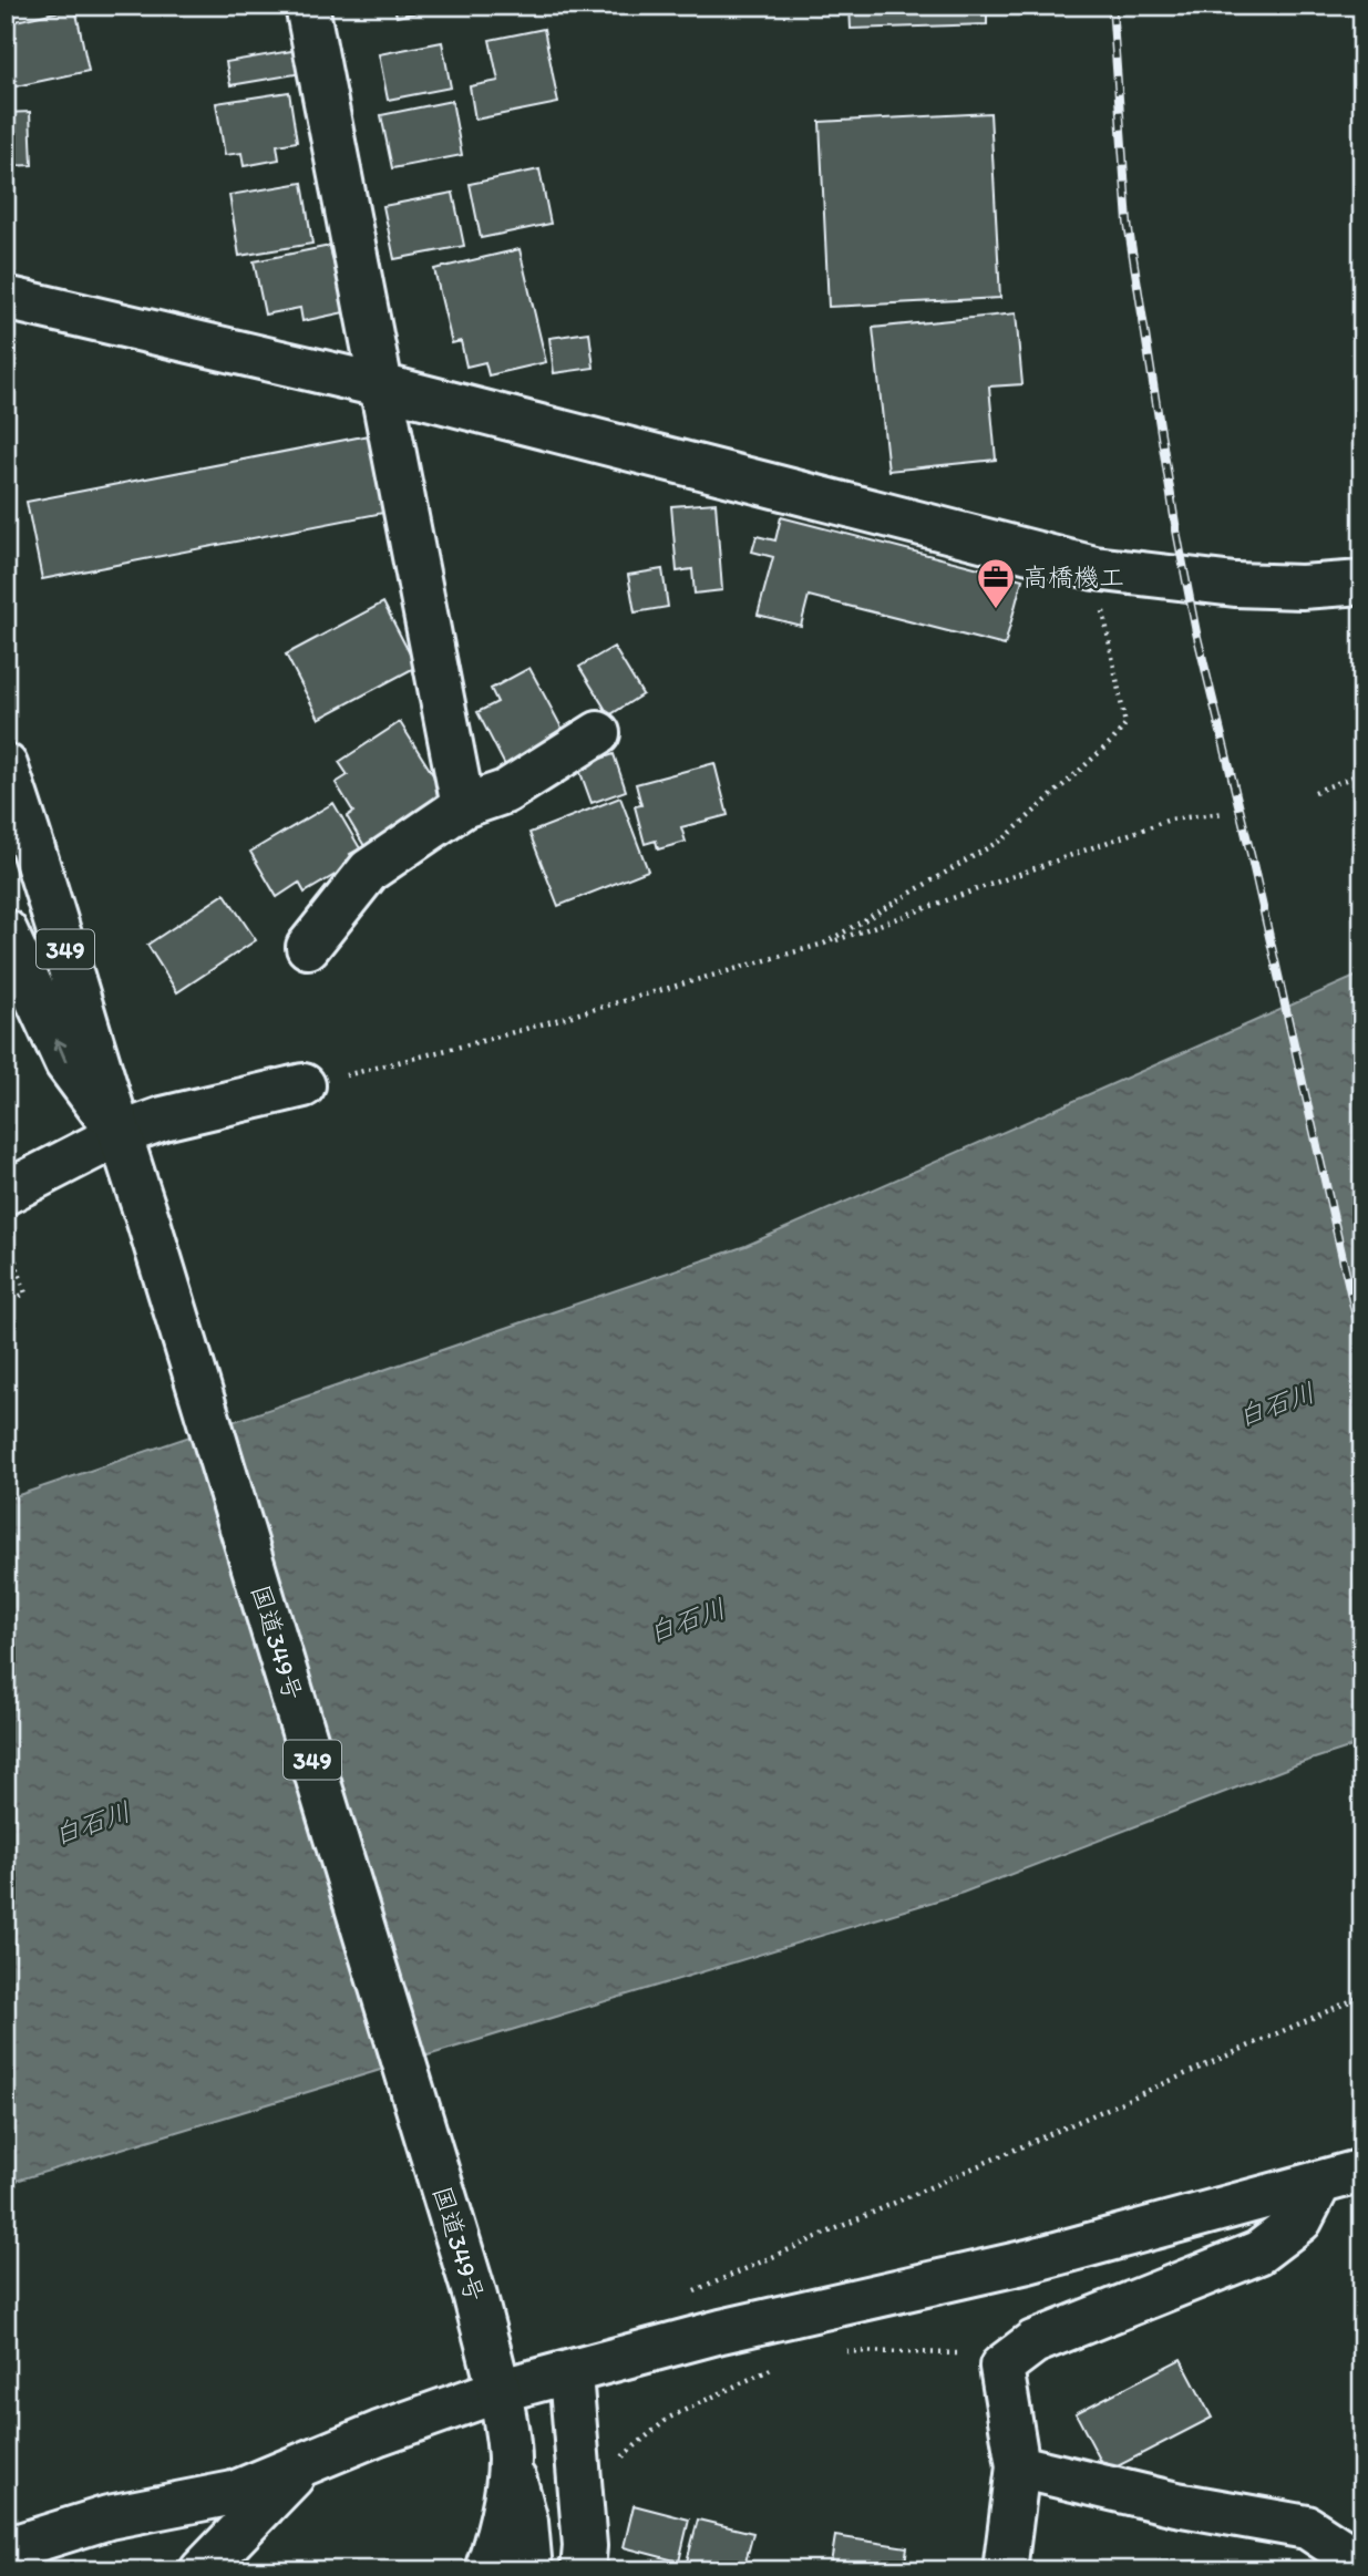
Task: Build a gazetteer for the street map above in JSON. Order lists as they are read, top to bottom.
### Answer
{
  "streets": {
    "main road": ["349", "国道349号"]
  },
  "crossings": [
    ["349", "国道349号"]
  ],
  "water": ["白石川"],
  "places": {
    "office": ["高橋機工"]
  }
}
